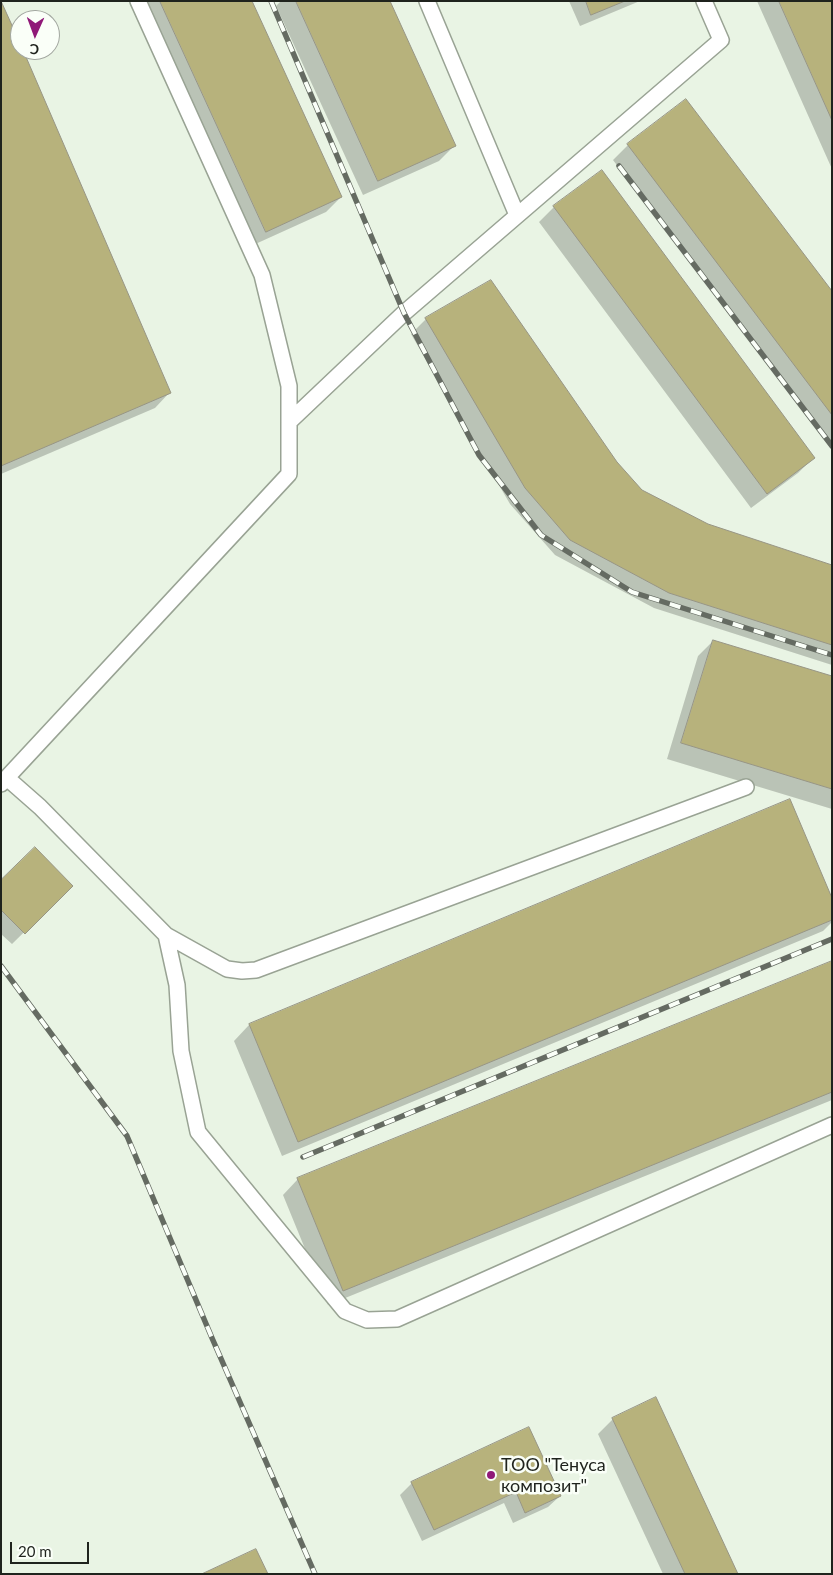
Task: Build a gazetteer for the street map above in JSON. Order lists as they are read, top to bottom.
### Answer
{
  "places": ["ТОО \"Тенуса композит\""],
  "scale_bar": "20 m",
  "north": "bottom"
}
